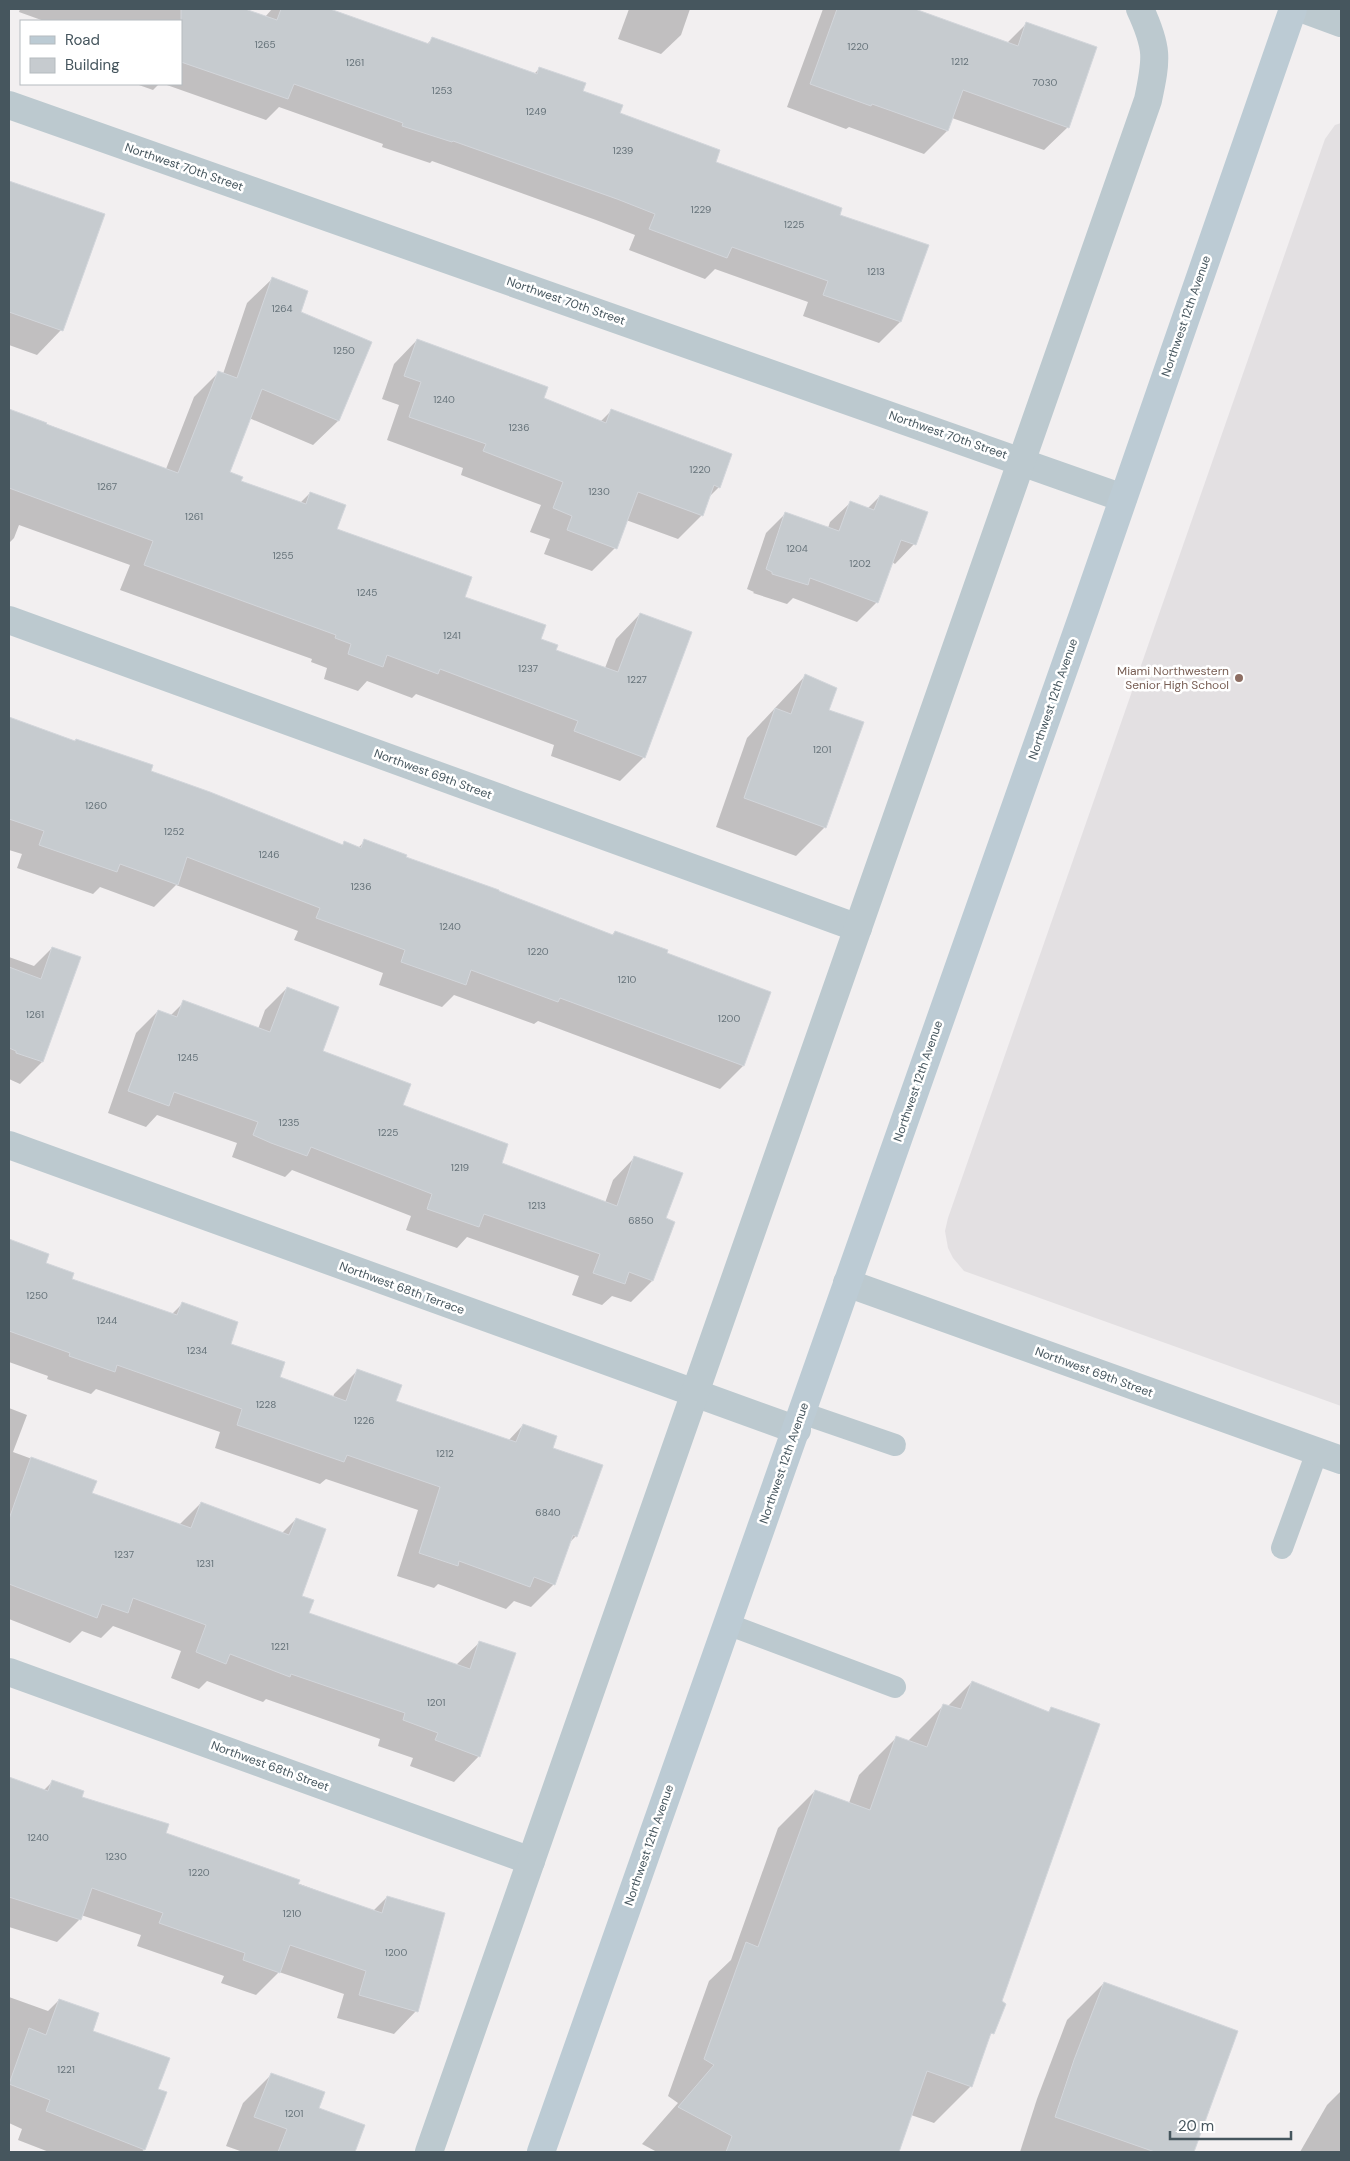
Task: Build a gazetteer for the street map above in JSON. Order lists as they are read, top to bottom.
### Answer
{
  "streets": {
    "main road": ["Northwest 12th Avenue"],
    "street": [
      "Northwest 70th Street",
      "Northwest 69th Street",
      "Northwest 68th Terrace",
      "Northwest 68th Street"
    ]
  },
  "crossings": [
    ["Northwest 70th Street", "Northwest 12th Avenue"],
    ["Northwest 12th Avenue", "Northwest 69th Street"],
    ["Northwest 12th Avenue", "Northwest 68th Terrace"]
  ],
  "places": ["Miami Northwestern Senior High School"],
  "house_numbers": [
    "1265",
    "1220",
    "1212",
    "1261",
    "7030",
    "1253",
    "1249",
    "1239",
    "1229",
    "1225",
    "1213",
    "1264",
    "1250",
    "1240",
    "1236",
    "1220",
    "1267",
    "1230",
    "1261",
    "1204",
    "1255",
    "1202",
    "1245",
    "1241",
    "1237",
    "1227",
    "1201",
    "1260",
    "1252",
    "1246",
    "1236",
    "1240",
    "1220",
    "1210",
    "1261",
    "1200",
    "1245",
    "1235",
    "1225",
    "1219",
    "1213",
    "6850",
    "1250",
    "1244",
    "1234",
    "1228",
    "1226",
    "1212",
    "6840",
    "1237",
    "1231",
    "1221",
    "1201",
    "1240",
    "1230",
    "1220",
    "1210",
    "1200",
    "1221",
    "1201"
  ],
  "legend": ["Road", "Building"],
  "scale_bar": "20 m"
}
